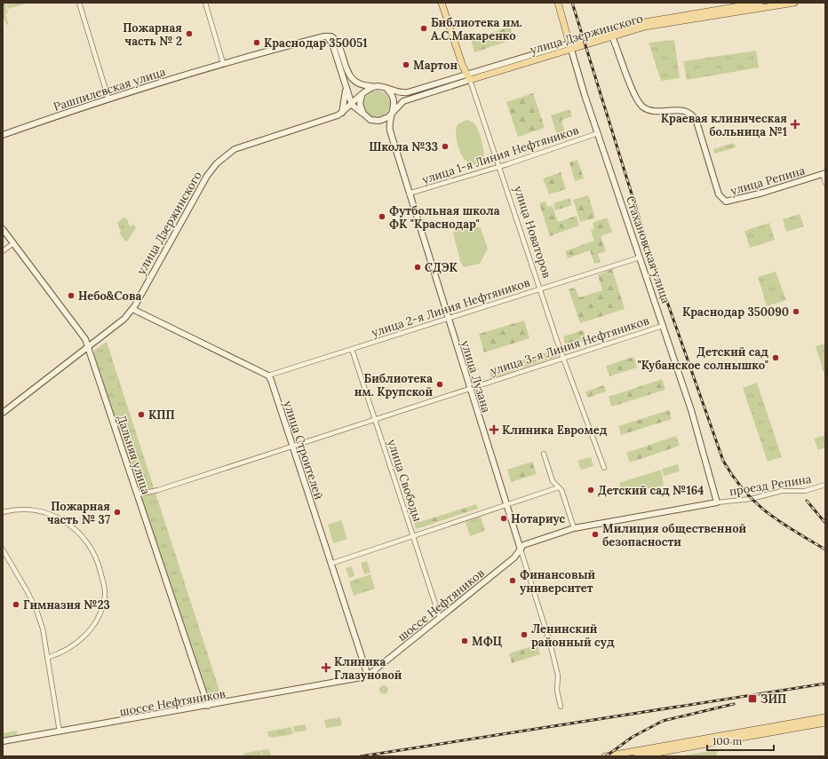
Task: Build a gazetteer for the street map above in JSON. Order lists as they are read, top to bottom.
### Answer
{
  "streets": {
    "main road": ["улица Дзержинского", "улица Новаторов", "Стахановская улица"],
    "street": [
      "Рашпилевская улица",
      "улица 1-я Линия Нефтяников",
      "улица Репина",
      "улица 2-я Линия Нефтяников",
      "улица 3-я Линия Нефтяников",
      "улица Лузана",
      "улица Строителей",
      "Дальняя улица",
      "улица Свободы",
      "проезд Репина",
      "шоссе Нефтяников"
    ]
  },
  "crossings": [
    ["улица Дзержинского", "улица Репина"],
    ["улица Дзержинского", "улица Новаторов"],
    ["улица Дзержинского", "Стахановская улица"],
    ["улица Дзержинского", "улица Лузана"],
    ["улица Дзержинского", "Дальняя улица"],
    ["улица 1-я Линия Нефтяников", "улица Новаторов"],
    ["улица 1-я Линия Нефтяников", "Стахановская улица"],
    ["улица 1-я Линия Нефтяников", "улица Лузана"],
    ["улица Новаторов", "улица 2-я Линия Нефтяников"],
    ["улица Новаторов", "улица 3-я Линия Нефтяников"],
    ["Стахановская улица", "улица 2-я Линия Нефтяников"],
    ["Стахановская улица", "улица 3-я Линия Нефтяников"],
    ["Стахановская улица", "проезд Репина"],
    ["Стахановская улица", "шоссе Нефтяников"],
    ["улица 2-я Линия Нефтяников", "улица Лузана"],
    ["улица 2-я Линия Нефтяников", "улица Строителей"],
    ["улица 2-я Линия Нефтяников", "улица Свободы"],
    ["улица 3-я Линия Нефтяников", "улица Лузана"],
    ["улица 3-я Линия Нефтяников", "улица Строителей"],
    ["улица 3-я Линия Нефтяников", "Дальняя улица"],
    ["улица 3-я Линия Нефтяников", "улица Свободы"],
    ["улица Лузана", "шоссе Нефтяников"],
    ["улица Строителей", "шоссе Нефтяников"],
    ["Дальняя улица", "шоссе Нефтяников"],
    ["улица Свободы", "шоссе Нефтяников"],
    ["проезд Репина", "шоссе Нефтяников"]
  ],
  "places": {
    "other": [
      "Библиотека им. А.С.Макаренко",
      "Пожарная часть № 2",
      "Краснодар 350051",
      "Мартон",
      "Школа №33",
      "Футбольная школа ФК \"Краснодар\"",
      "СДЭК",
      "Небо&Сова",
      "Краснодар 350090",
      "Детский сад \"Кубанское солнышко\"",
      "Библиотека им. Крупской",
      "КПП",
      "Детский сад №164",
      "Пожарная часть № 37",
      "Нотариус",
      "Милиция общественной безопасности",
      "Финансовый университет",
      "Гимназия №23",
      "Ленинский районный суд",
      "МФЦ"
    ],
    "health": ["Краевая клиническая больница №1", "Клиника Евромед", "Клиника Глазуновой"],
    "transit": ["ЗИП"]
  },
  "scale_bar": "100 m"
}
